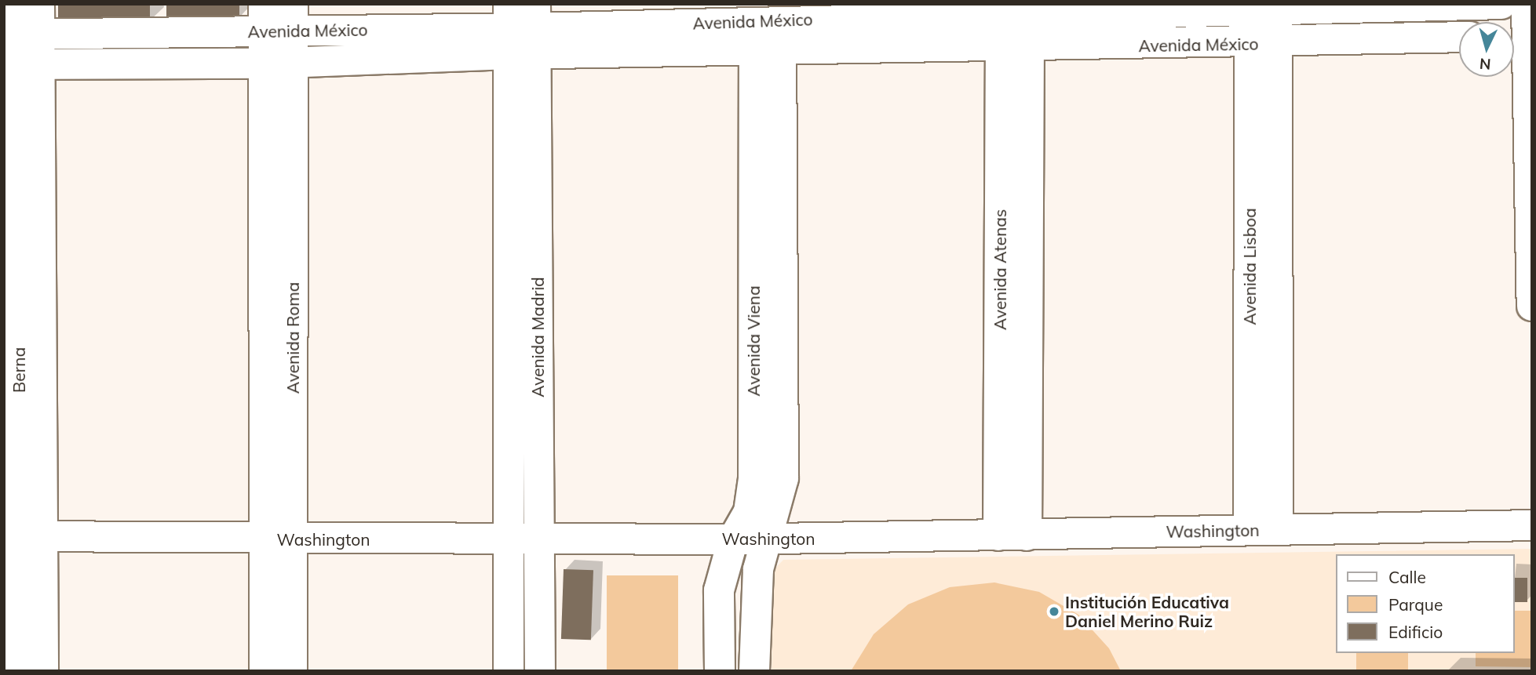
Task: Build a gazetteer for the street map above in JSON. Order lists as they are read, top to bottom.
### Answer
{
  "streets": {
    "street": [
      "Avenida México",
      "Avenida Lisboa",
      "Avenida Atenas",
      "Avenida Madrid",
      "Avenida Roma",
      "Avenida Viena",
      "Berna",
      "Washington"
    ]
  },
  "crossings": [
    ["Avenida México", "Avenida Lisboa"],
    ["Avenida México", "Avenida Atenas"],
    ["Avenida México", "Avenida Madrid"],
    ["Avenida México", "Avenida Roma"],
    ["Avenida México", "Avenida Viena"],
    ["Avenida México", "Berna"],
    ["Avenida Lisboa", "Washington"],
    ["Avenida Atenas", "Washington"],
    ["Avenida Madrid", "Washington"],
    ["Avenida Roma", "Washington"],
    ["Avenida Viena", "Washington"],
    ["Berna", "Washington"]
  ],
  "places": ["Institución Educativa Daniel Merino Ruiz"],
  "legend": ["Calle", "Parque", "Edificio"],
  "north": "bottom"
}
